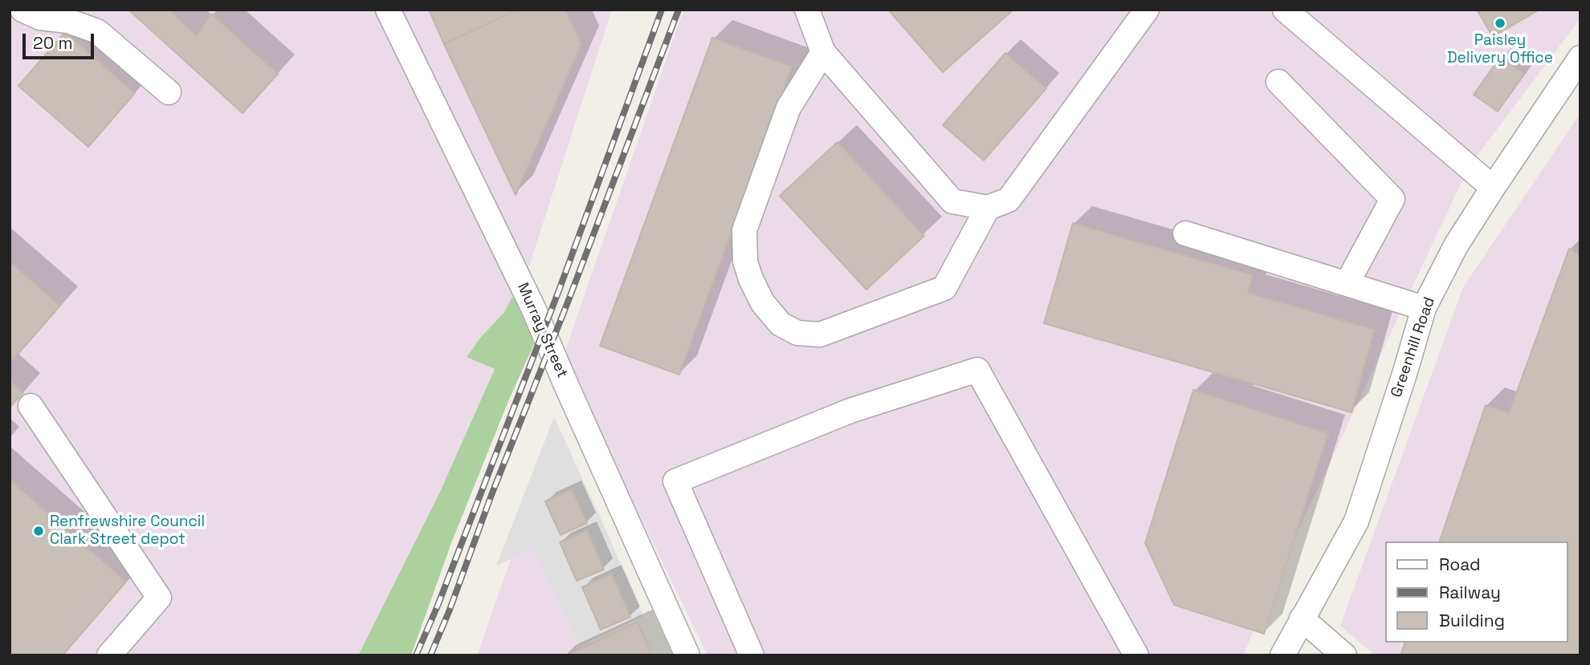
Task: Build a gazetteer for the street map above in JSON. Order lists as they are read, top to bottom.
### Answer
{
  "streets": {
    "street": ["Murray Street", "Greenhill Road"]
  },
  "places": ["Paisley Delivery Office", "Renfrewshire Council Clark Street depot"],
  "legend": ["Road", "Railway", "Building"],
  "scale_bar": "20 m"
}
